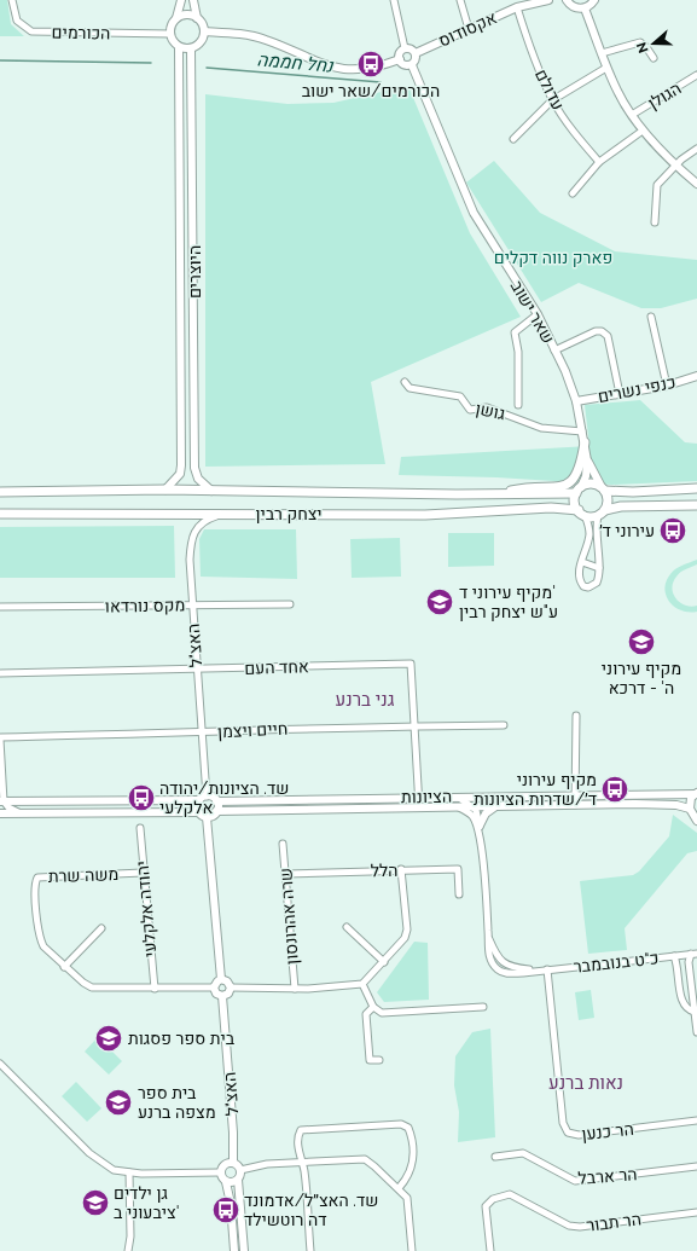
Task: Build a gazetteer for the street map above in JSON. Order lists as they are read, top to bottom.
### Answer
{
  "streets": {
    "main road": ["יצחק רבין"],
    "street": [
      "אקסודוס",
      "הכורמים",
      "עדולם",
      "הגולן",
      "היוצרים",
      "שאר ישוב",
      "כנפי נשרים",
      "גושן",
      "מקס נורדאו",
      "האצ\"ל",
      "אחד העם",
      "חיים ויצמן",
      "הציונות",
      "הלל",
      "משה שרת",
      "יהודה אלקלעי",
      "שרה אהרונסון",
      "כ\"ט בנובמבר",
      "הר כנען",
      "הר ארבל",
      "הר תבור"
    ]
  },
  "crossings": [
    ["אקסודוס", "עדולם"],
    ["אקסודוס", "שאר ישוב"],
    ["הכורמים", "היוצרים"],
    ["היוצרים", "יצחק רבין"],
    ["שאר ישוב", "כנפי נשרים"],
    ["שאר ישוב", "גושן"],
    ["שאר ישוב", "יצחק רבין"],
    ["יצחק רבין", "האצ\"ל"],
    ["מקס נורדאו", "האצ\"ל"],
    ["האצ\"ל", "אחד העם"],
    ["האצ\"ל", "חיים ויצמן"],
    ["האצ\"ל", "הציונות"],
    ["האצ\"ל", "משה שרת"],
    ["אחד העם", "חיים ויצמן"],
    ["אחד העם", "הציונות"],
    ["הציונות", "כ\"ט בנובמבר"],
    ["הלל", "שרה אהרונסון"],
    ["משה שרת", "יהודה אלקלעי"],
    ["כ\"ט בנובמבר", "הר כנען"]
  ],
  "districts": ["גני ברנע", "נאות ברנע"],
  "water": ["נחל חממה"],
  "parks": ["פארק נווה דקלים"],
  "places": {
    "bus stop": [
      "הכורמים/שאר ישוב",
      "עירוני ד׳",
      "מקיף עירוני ד׳/שדרות הציונות",
      "שד. הציונות/יהודה אלקלעי",
      "שד. האצ״ל/אדמונד דה רוטשילד"
    ],
    "school or university": [
      "מקיף עירוני ד' ע\"ש יצחק רבין",
      "מקיף עירוני ה' - דרכא",
      "בית ספר פסגות",
      "בית ספר מצפה ברנע",
      "גן ילדים ציבעוני ב'"
    ]
  },
  "north": "left"
}
